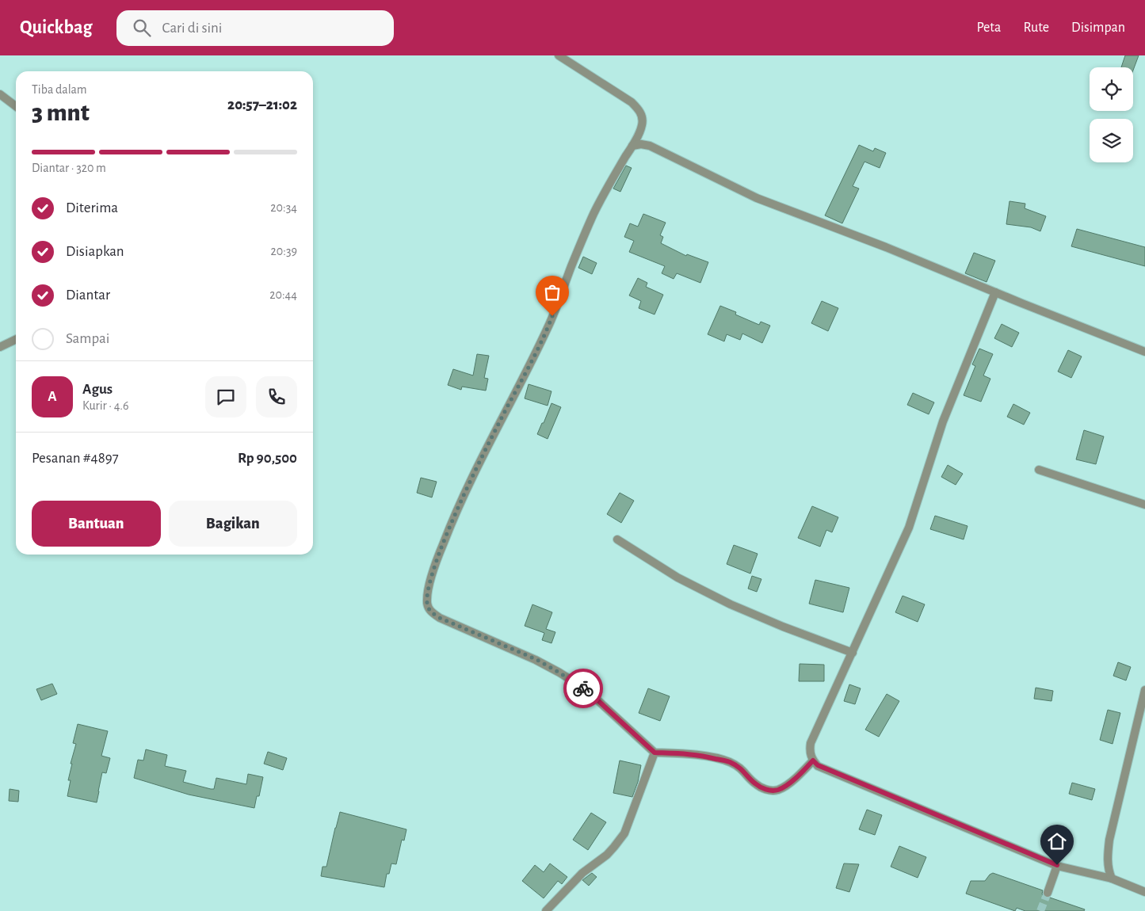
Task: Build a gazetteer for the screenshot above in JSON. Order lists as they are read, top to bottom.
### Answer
{
  "page": {
    "header": "Quickbag",
    "search": "Cari di sini",
    "nav": ["Peta", "Rute", "Disimpan"],
    "heading": ["3 mnt", "Tiba dalam", "20:57–21:02"],
    "panel": [
      "Agus",
      "Kurir · 4.6",
      "Pesanan #4897",
      "Rp 90,500"
    ],
    "bar": "Diantar · 320 m",
    "list": [
      ["Diterima", "20:34"],
      ["Disiapkan", "20:39"],
      ["Diantar", "20:44"],
      "Sampai"
    ],
    "round": "A",
    "buttons": ["Bantuan", "Bagikan"]
  }
}
